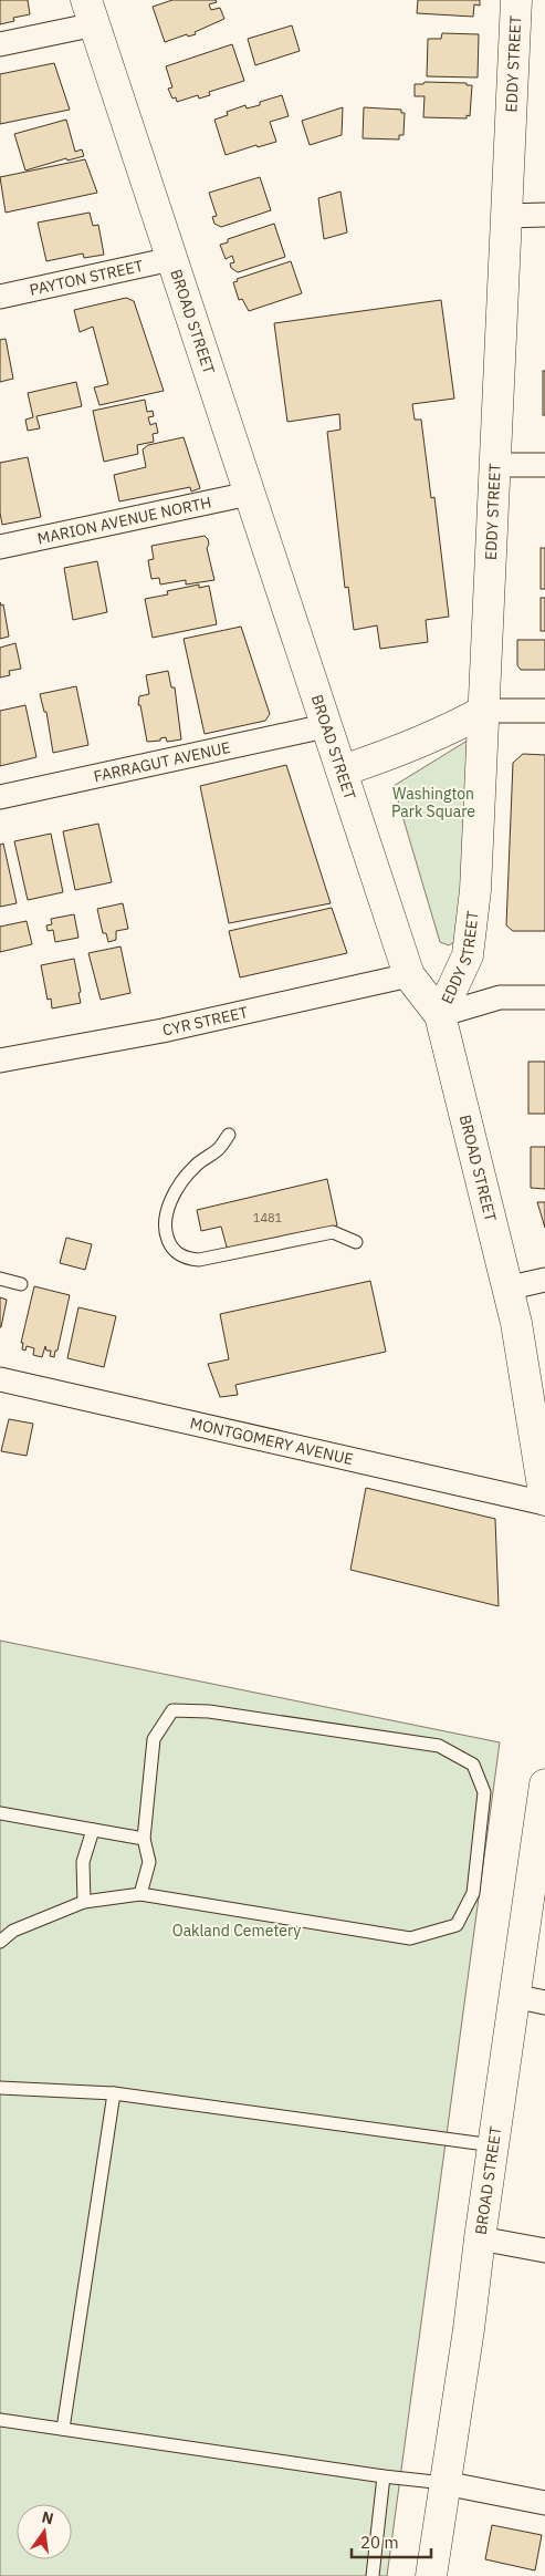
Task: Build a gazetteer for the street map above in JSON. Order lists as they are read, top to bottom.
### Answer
{
  "streets": {
    "main road": ["EDDY STREET", "BROAD STREET"],
    "street": [
      "PAYTON STREET",
      "MARION AVENUE NORTH",
      "FARRAGUT AVENUE",
      "CYR STREET",
      "MONTGOMERY AVENUE"
    ]
  },
  "crossings": [
    ["EDDY STREET", "BROAD STREET"],
    ["PAYTON STREET", "BROAD STREET"],
    ["BROAD STREET", "MARION AVENUE NORTH"],
    ["BROAD STREET", "FARRAGUT AVENUE"],
    ["BROAD STREET", "CYR STREET"],
    ["BROAD STREET", "MONTGOMERY AVENUE"]
  ],
  "parks": ["Washington Park Square", "Oakland Cemetery"],
  "house_numbers": ["1481"],
  "scale_bar": "20 m",
  "north": "top"
}
